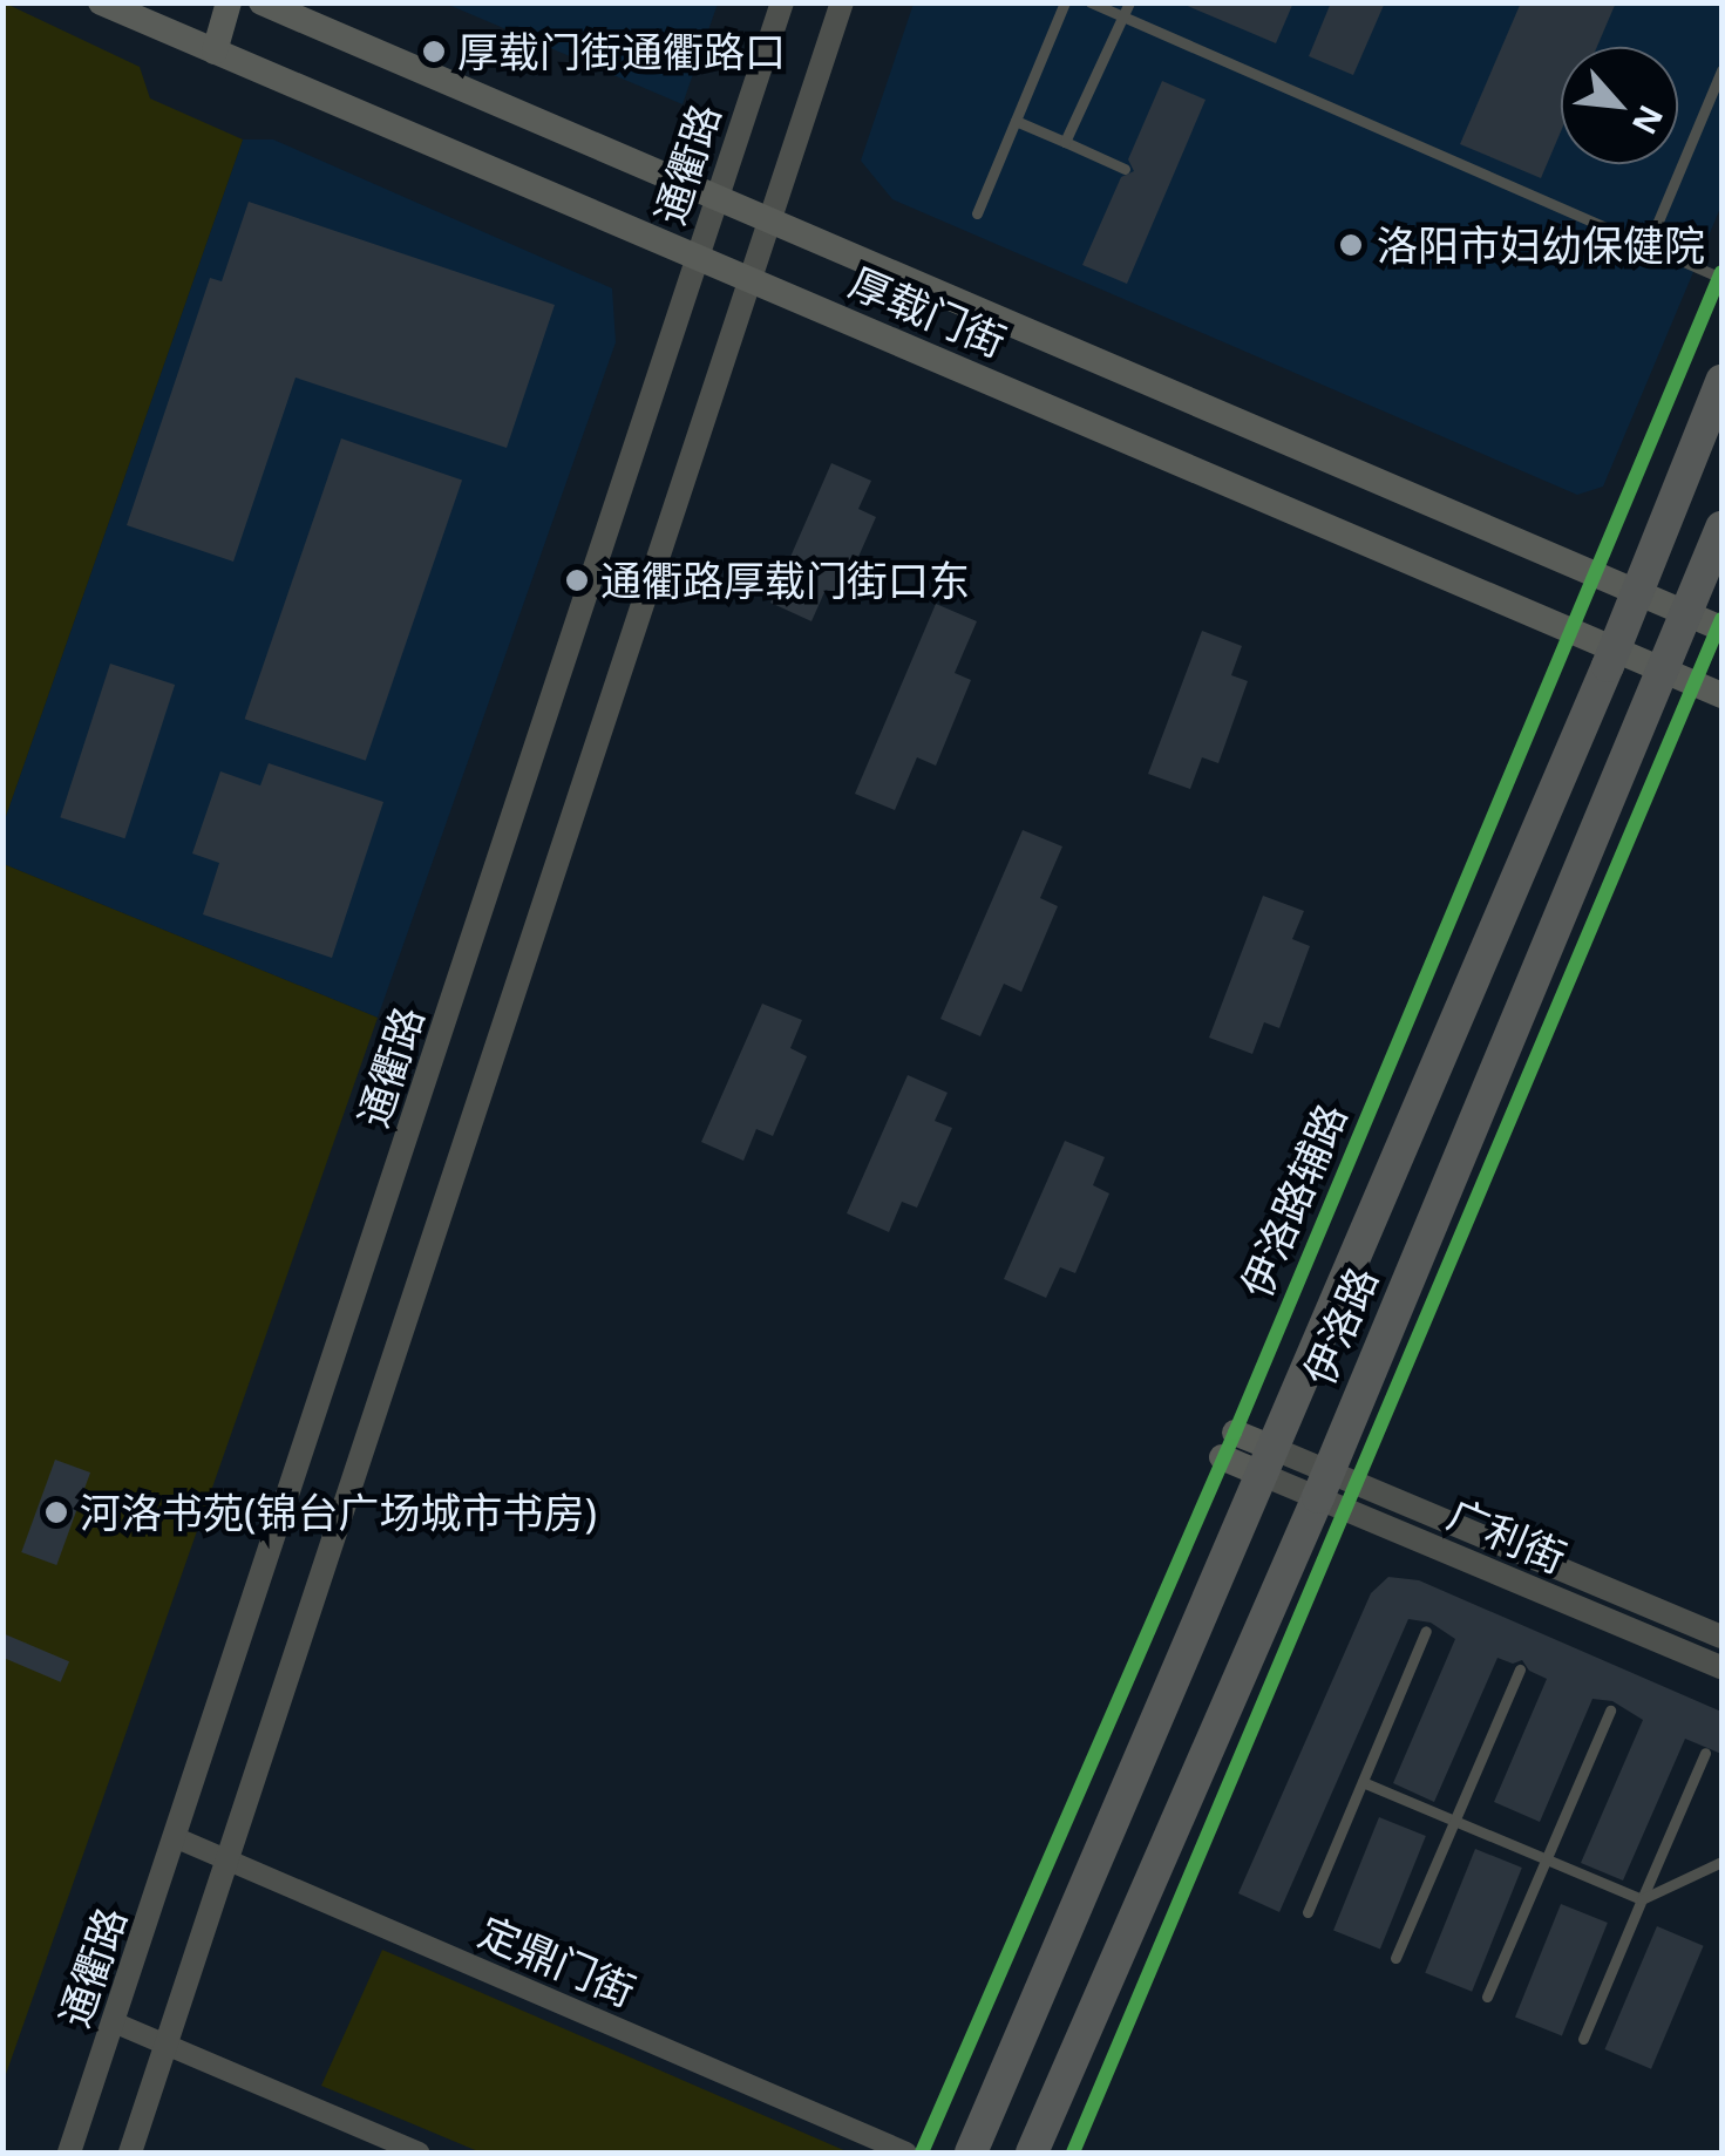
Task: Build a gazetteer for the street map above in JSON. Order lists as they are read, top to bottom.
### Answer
{
  "streets": {
    "main road": ["厚载门街", "伊洛路"],
    "street": ["通衢路", "广利街", "定鼎门街"],
    "cycle path": ["伊洛路辅路"]
  },
  "crossings": [
    ["通衢路", "厚载门街"],
    ["通衢路", "定鼎门街"],
    ["厚载门街", "伊洛路"],
    ["伊洛路", "广利街"]
  ],
  "places": [
    "厚载门街通衢路口",
    "洛阳市妇幼保健院",
    "通衢路厚载门街口东",
    "河洛书苑(锦台广场城市书房)"
  ],
  "north": "bottom right"
}
